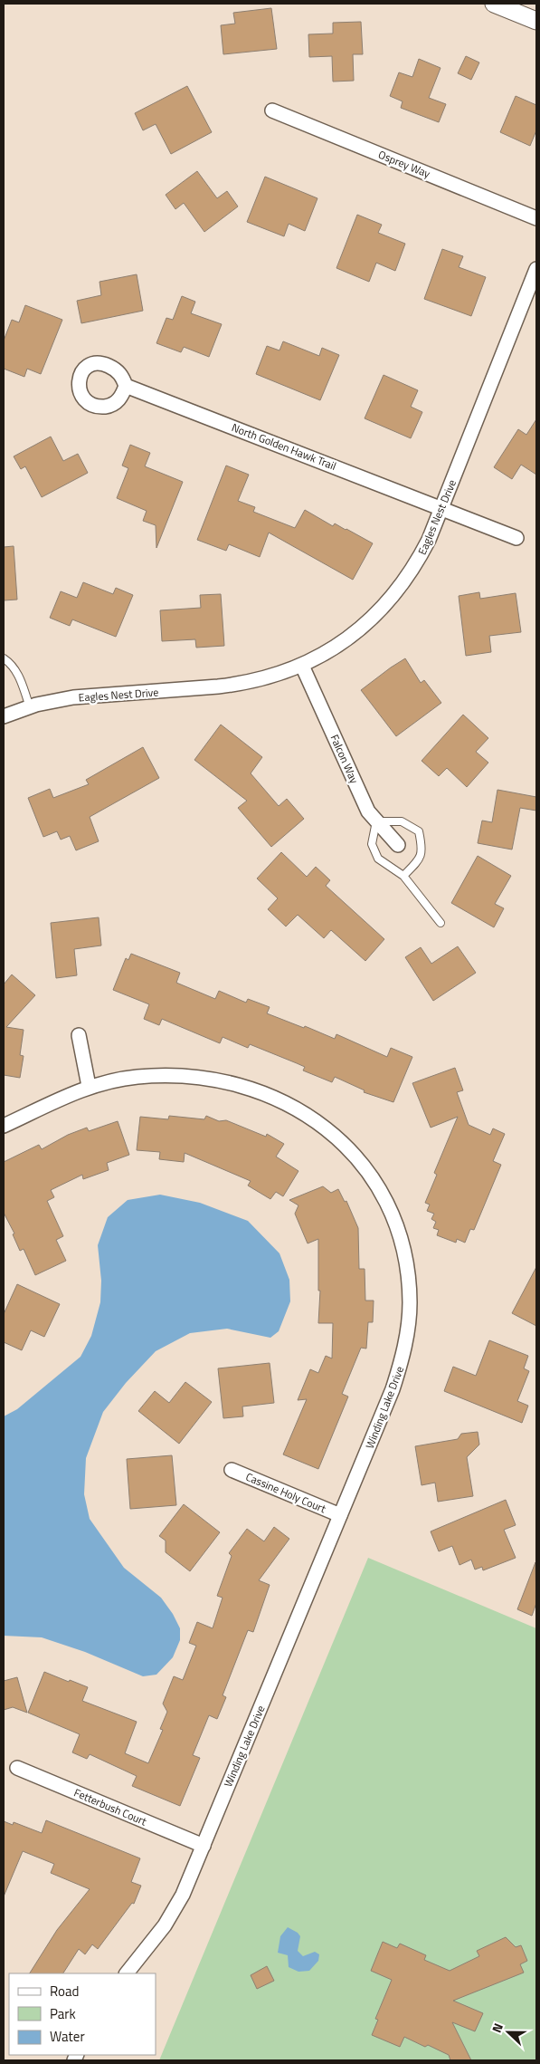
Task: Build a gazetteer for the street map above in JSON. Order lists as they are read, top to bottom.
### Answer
{
  "streets": {
    "street": [
      "Osprey Way",
      "North Golden Hawk Trail",
      "Eagles Nest Drive",
      "Falcon Way",
      "Winding Lake Drive",
      "Cassine Holy Court",
      "Fetterbush Court"
    ]
  },
  "crossings": [
    ["North Golden Hawk Trail", "Eagles Nest Drive"],
    ["Eagles Nest Drive", "Falcon Way"],
    ["Winding Lake Drive", "Cassine Holy Court"],
    ["Winding Lake Drive", "Fetterbush Court"]
  ],
  "legend": ["Road", "Park", "Water"],
  "north": "left"
}
